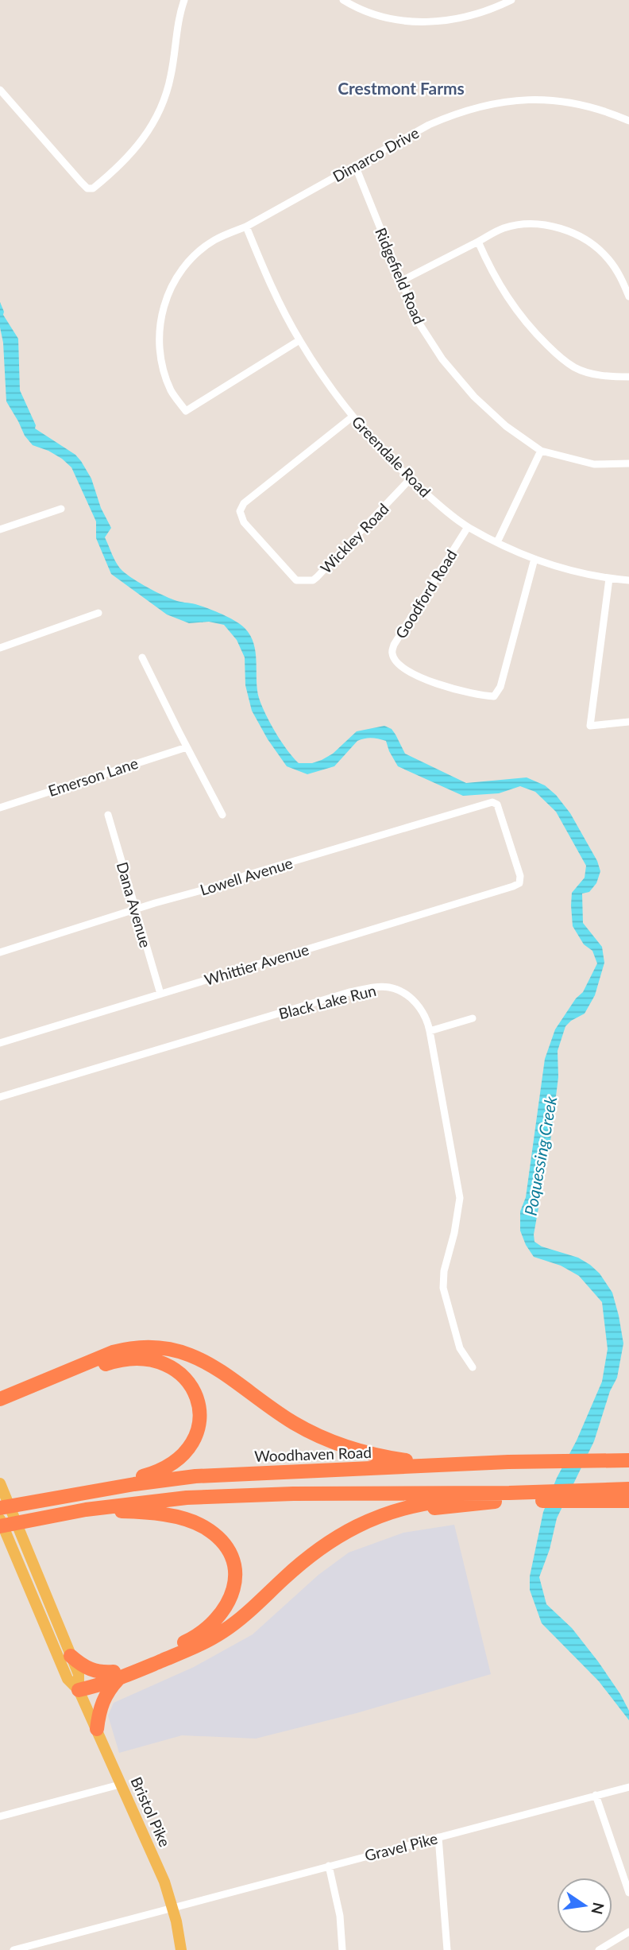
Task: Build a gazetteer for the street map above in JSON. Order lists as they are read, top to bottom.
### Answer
{
  "streets": {
    "highway": ["Woodhaven Road"],
    "main road": ["Bristol Pike"],
    "street": [
      "Dimarco Drive",
      "Ridgefield Road",
      "Greendale Road",
      "Wickley Road",
      "Goodford Road",
      "Emerson Lane",
      "Lowell Avenue",
      "Dana Avenue",
      "Whittier Avenue",
      "Black Lake Run",
      "Gravel Pike"
    ]
  },
  "crossings": [
    ["Dimarco Drive", "Ridgefield Road"],
    ["Dimarco Drive", "Greendale Road"],
    ["Greendale Road", "Wickley Road"],
    ["Greendale Road", "Goodford Road"],
    ["Lowell Avenue", "Dana Avenue"],
    ["Lowell Avenue", "Whittier Avenue"],
    ["Dana Avenue", "Whittier Avenue"],
    ["Woodhaven Road", "Bristol Pike"],
    ["Bristol Pike", "Gravel Pike"]
  ],
  "districts": ["Crestmont Farms"],
  "water": ["Poquessing Creek"],
  "north": "right"
}
